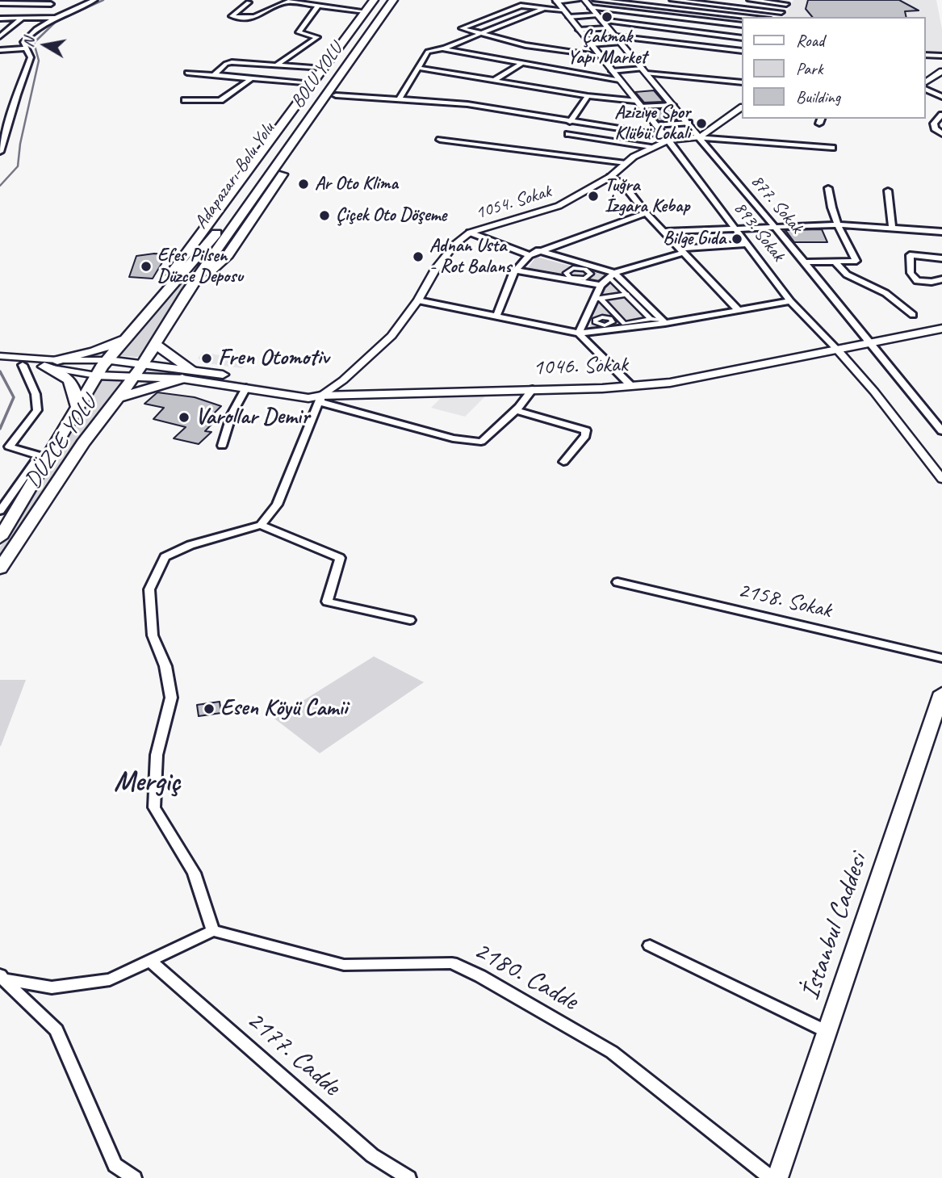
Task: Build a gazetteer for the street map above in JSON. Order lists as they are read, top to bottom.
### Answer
{
  "streets": {
    "highway": ["BOLU YOLU", "Adapazarı-Bolu Yolu", "DÜZCE YOLU"],
    "main road": ["1046. Sokak", "İstanbul Caddesi"],
    "street": [
      "1054. Sokak",
      "877. Sokak",
      "893. Sokak",
      "2158. Sokak",
      "2180. Cadde",
      "2177. Cadde"
    ]
  },
  "crossings": [
    ["BOLU YOLU", "DÜZCE YOLU"],
    ["1054. Sokak", "877. Sokak"],
    ["1054. Sokak", "893. Sokak"],
    ["1054. Sokak", "1046. Sokak"],
    ["877. Sokak", "1046. Sokak"],
    ["893. Sokak", "1046. Sokak"]
  ],
  "districts": ["Mergiç"],
  "places": [
    "Çakmak Yapı Market",
    "Aziziye Spor Klübü Lokali",
    "Ar Oto Klima",
    "Tuğra İzgara Kebap",
    "Çiçek Oto Döşeme",
    "Bilge Gıda",
    "Adnan Usta - Rot Balans",
    "Efes Pilsen Düzce Deposu",
    "Fren Otomotiv",
    "Varollar Demir",
    "Esen Köyü Camii"
  ],
  "legend": ["Road", "Park", "Building"],
  "north": "left"
}
